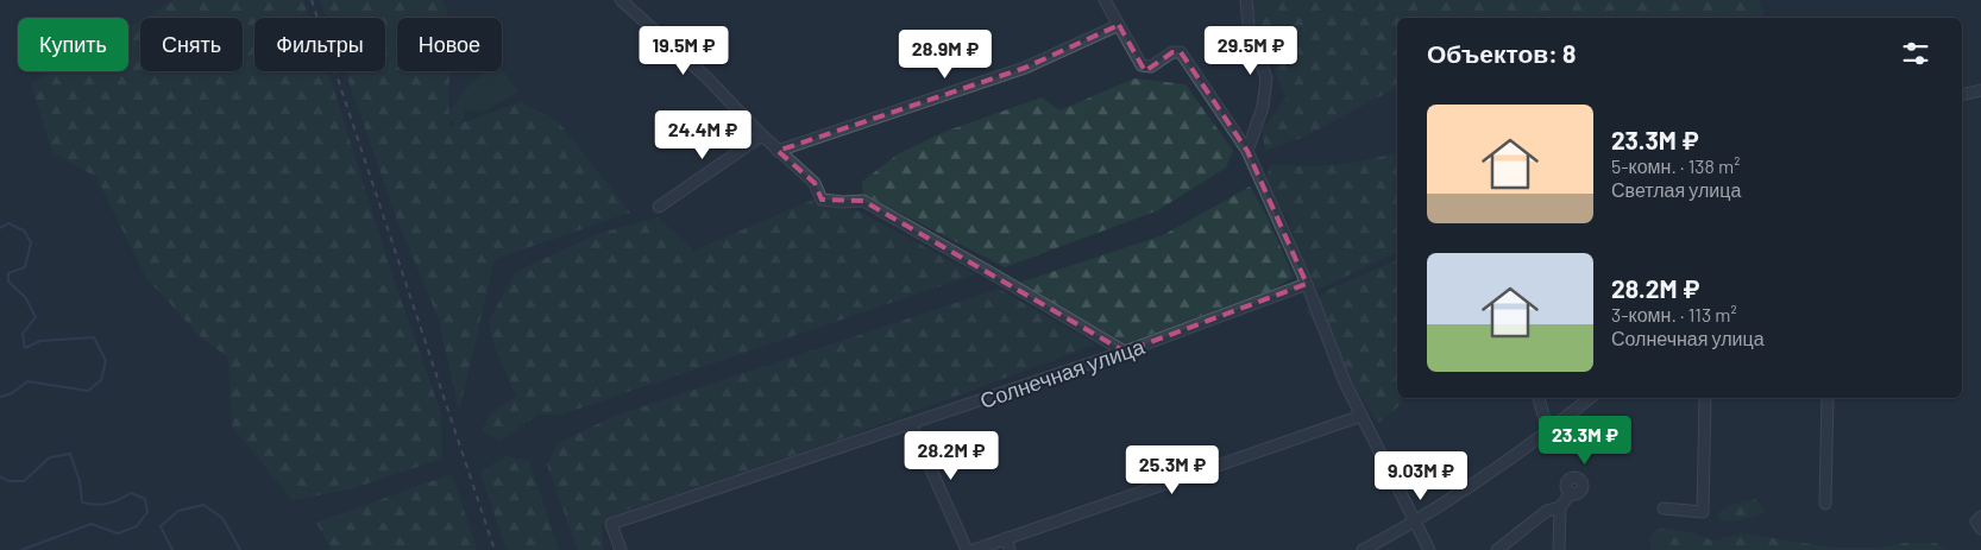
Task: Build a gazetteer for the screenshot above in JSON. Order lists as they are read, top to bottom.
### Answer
{
  "streets": {
    "street": ["Солнечная улица"]
  },
  "page": {
    "chip": [
      "Купить",
      "Снять",
      "Фильтры",
      "Новое"
    ],
    "heading": "Объектов: 8",
    "price": [
      "19.5M ₽",
      "29.5M ₽",
      "28.9M ₽",
      "24.4M ₽",
      "23.3M ₽",
      "28.2M ₽",
      "25.3M ₽",
      "9.03M ₽"
    ],
    "list": [
      {
        "name": "23.3M ₽",
        "note": "5-комн. · 138 m² · Светлая улица"
      },
      {
        "name": "28.2M ₽",
        "note": "3-комн. · 113 m² · Солнечная улица"
      }
    ]
  }
}
